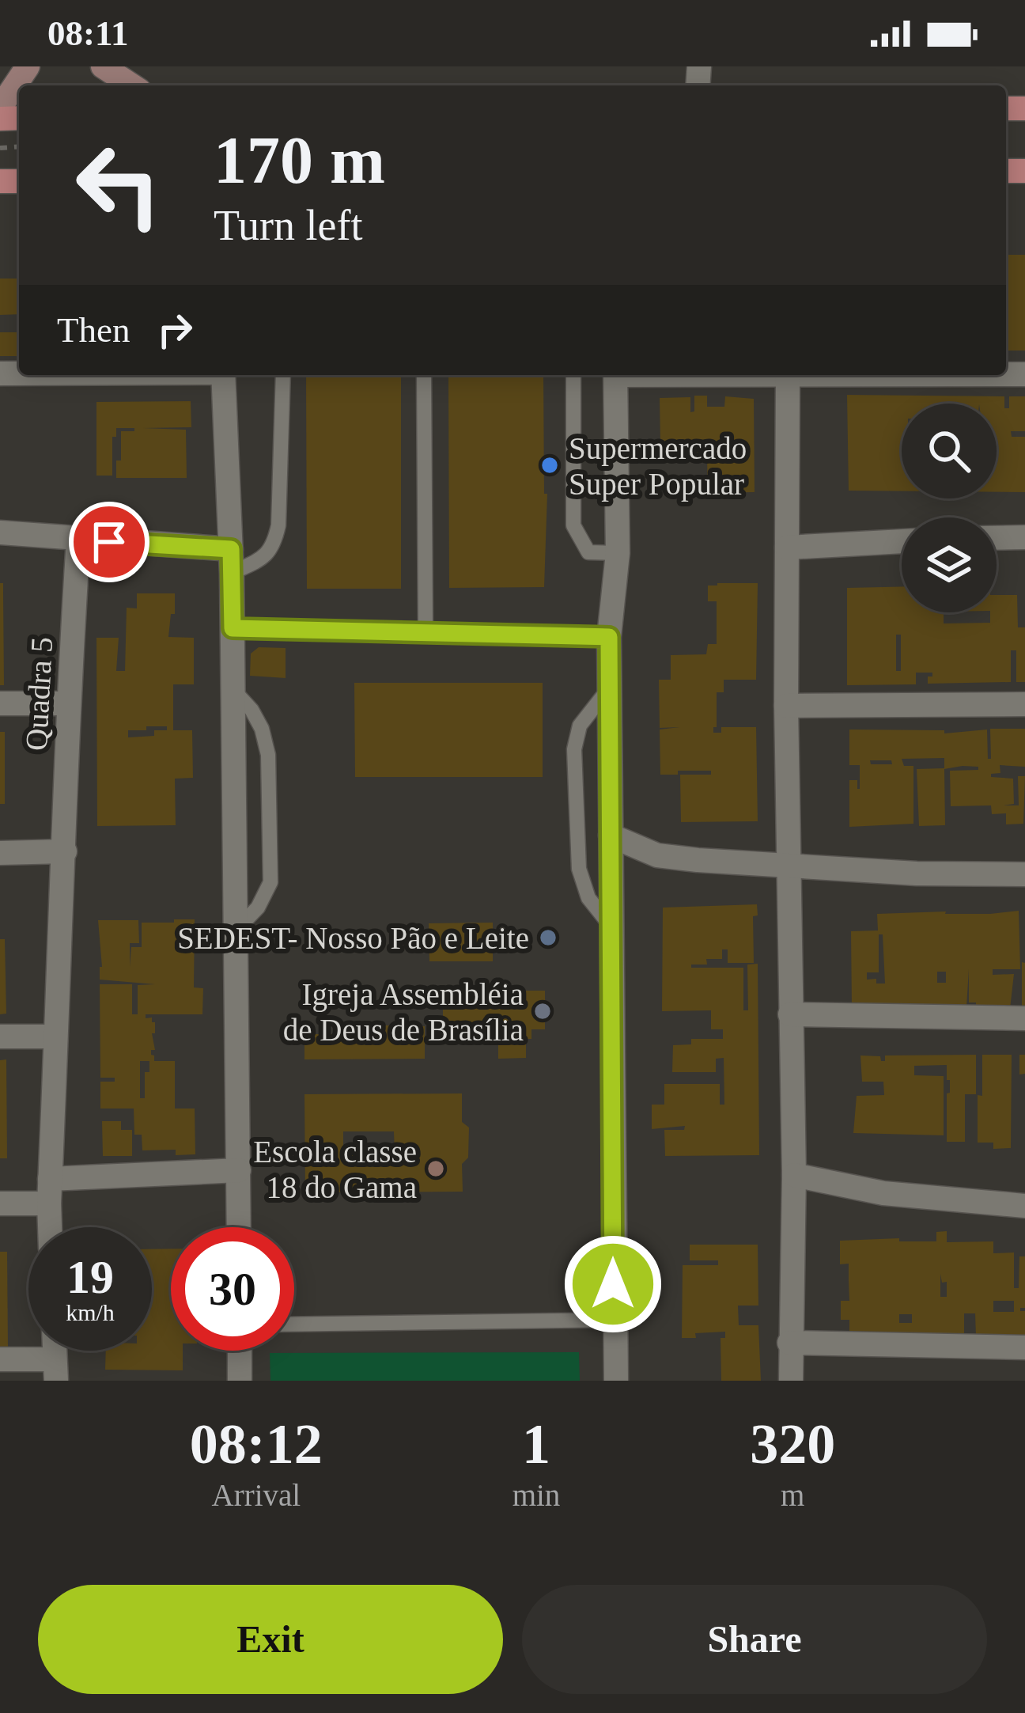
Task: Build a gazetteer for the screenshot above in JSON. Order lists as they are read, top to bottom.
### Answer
{
  "streets": {
    "street": ["Quadra 5"]
  },
  "places": [
    "Supermercado Super Popular",
    "SEDEST- Nosso Pão e Leite",
    "Igreja Assembléia de Deus de Brasília",
    "Escola classe 18 do Gama"
  ],
  "page": {
    "status": "08:11",
    "turn": ["170 m", "Turn left"],
    "then": "Then",
    "speed": "19 km/h",
    "limit": "30",
    "eta": [
      "08:12",
      "Arrival",
      "1",
      "min",
      "320",
      "m"
    ],
    "buttons": ["Exit", "Share"]
  }
}
